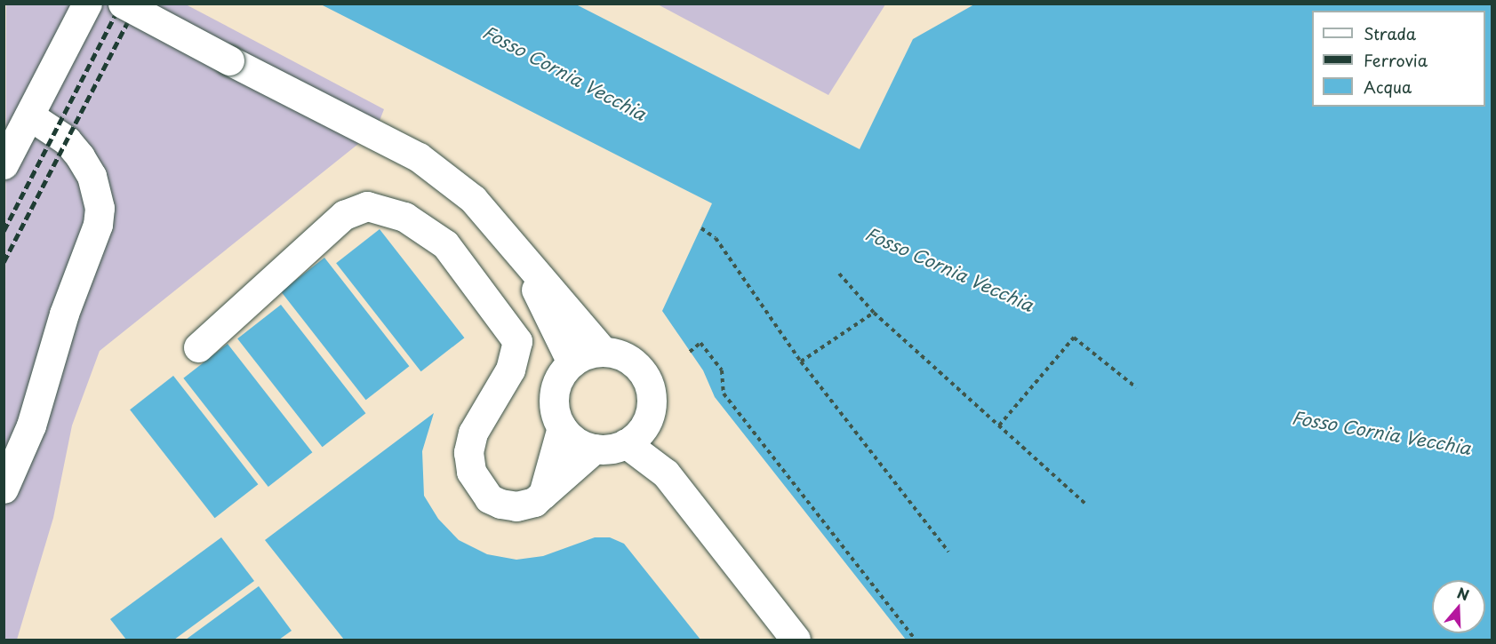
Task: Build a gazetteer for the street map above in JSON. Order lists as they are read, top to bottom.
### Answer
{
  "water": ["Fosso Cornia Vecchia"],
  "legend": ["Strada", "Ferrovia", "Acqua"],
  "north": "top"
}
